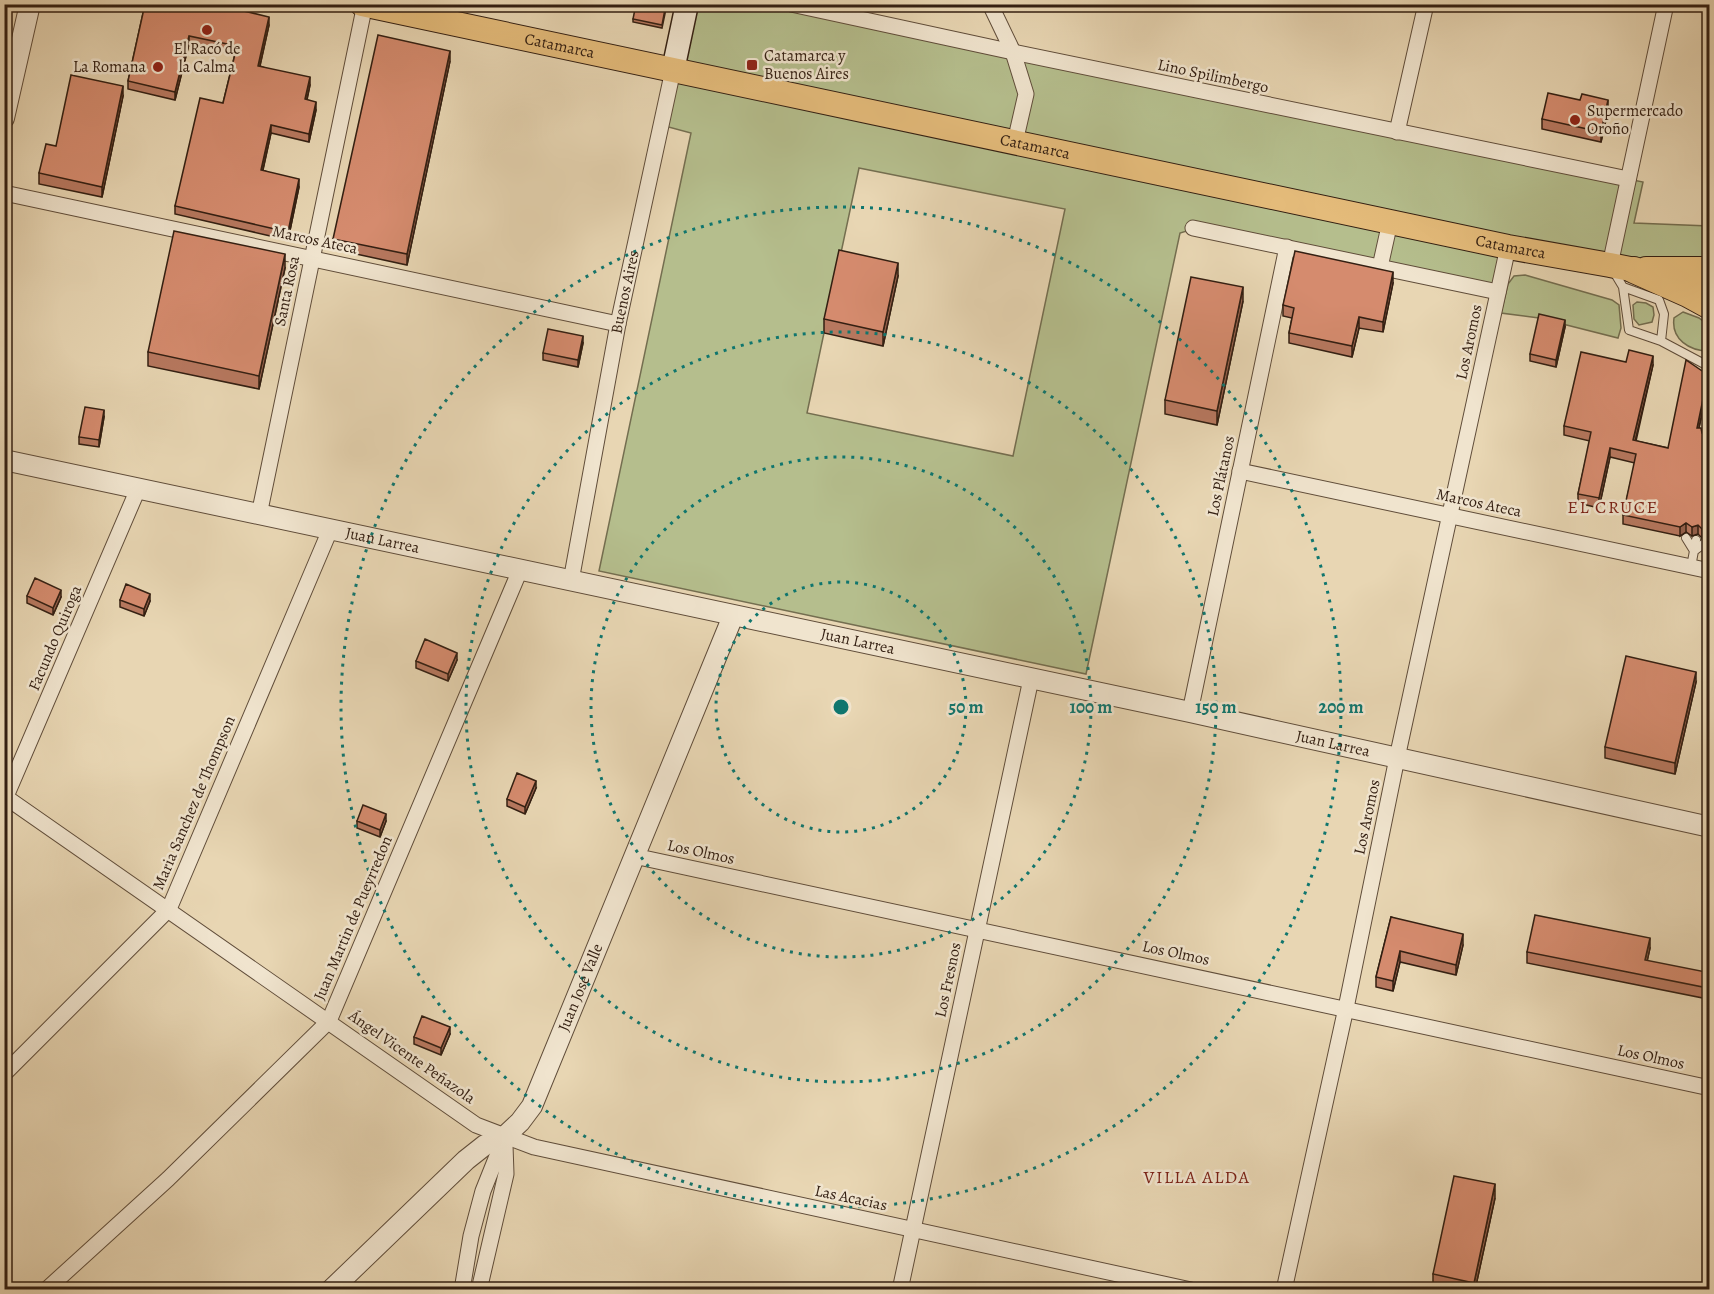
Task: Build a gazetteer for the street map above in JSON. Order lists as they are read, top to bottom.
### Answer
{
  "streets": {
    "main road": ["Catamarca", "Buenos Aires"],
    "street": [
      "Lino Spilimbergo",
      "Marcos Ateca",
      "Santa Rosa",
      "Los Aromos",
      "Los Plátanos",
      "Juan Larrea",
      "Facundo Quiroga",
      "Maria Sanchez de Thompson",
      "Los Olmos",
      "Juan Martin de Pueyrredon",
      "Los Fresnos",
      "Juan José Valle",
      "Ángel Vicente Peñazola",
      "Las Acacias"
    ]
  },
  "crossings": [
    ["Catamarca", "Santa Rosa"],
    ["Catamarca", "Buenos Aires"],
    ["Catamarca", "Los Aromos"],
    ["Marcos Ateca", "Santa Rosa"],
    ["Marcos Ateca", "Buenos Aires"],
    ["Marcos Ateca", "Los Aromos"],
    ["Marcos Ateca", "Los Plátanos"],
    ["Santa Rosa", "Juan Larrea"],
    ["Buenos Aires", "Juan Larrea"],
    ["Los Aromos", "Juan Larrea"],
    ["Los Aromos", "Los Olmos"],
    ["Los Plátanos", "Juan Larrea"],
    ["Juan Larrea", "Facundo Quiroga"],
    ["Juan Larrea", "Maria Sanchez de Thompson"],
    ["Juan Larrea", "Juan Martin de Pueyrredon"],
    ["Juan Larrea", "Los Fresnos"],
    ["Juan Larrea", "Juan José Valle"],
    ["Facundo Quiroga", "Ángel Vicente Peñazola"],
    ["Maria Sanchez de Thompson", "Ángel Vicente Peñazola"],
    ["Los Olmos", "Los Fresnos"],
    ["Los Olmos", "Juan José Valle"],
    ["Juan Martin de Pueyrredon", "Ángel Vicente Peñazola"],
    ["Los Fresnos", "Las Acacias"],
    ["Juan José Valle", "Ángel Vicente Peñazola"],
    ["Juan José Valle", "Las Acacias"],
    ["Ángel Vicente Peñazola", "Las Acacias"]
  ],
  "districts": ["EL CRUCE", "VILLA ALDA"],
  "places": {
    "other": ["El Racó de la Calma", "La Romana", "Supermercado Oroño"],
    "transit": ["Catamarca y Buenos Aires"]
  },
  "rings": [
    "50 m",
    "100 m",
    "150 m",
    "200 m"
  ]
}
